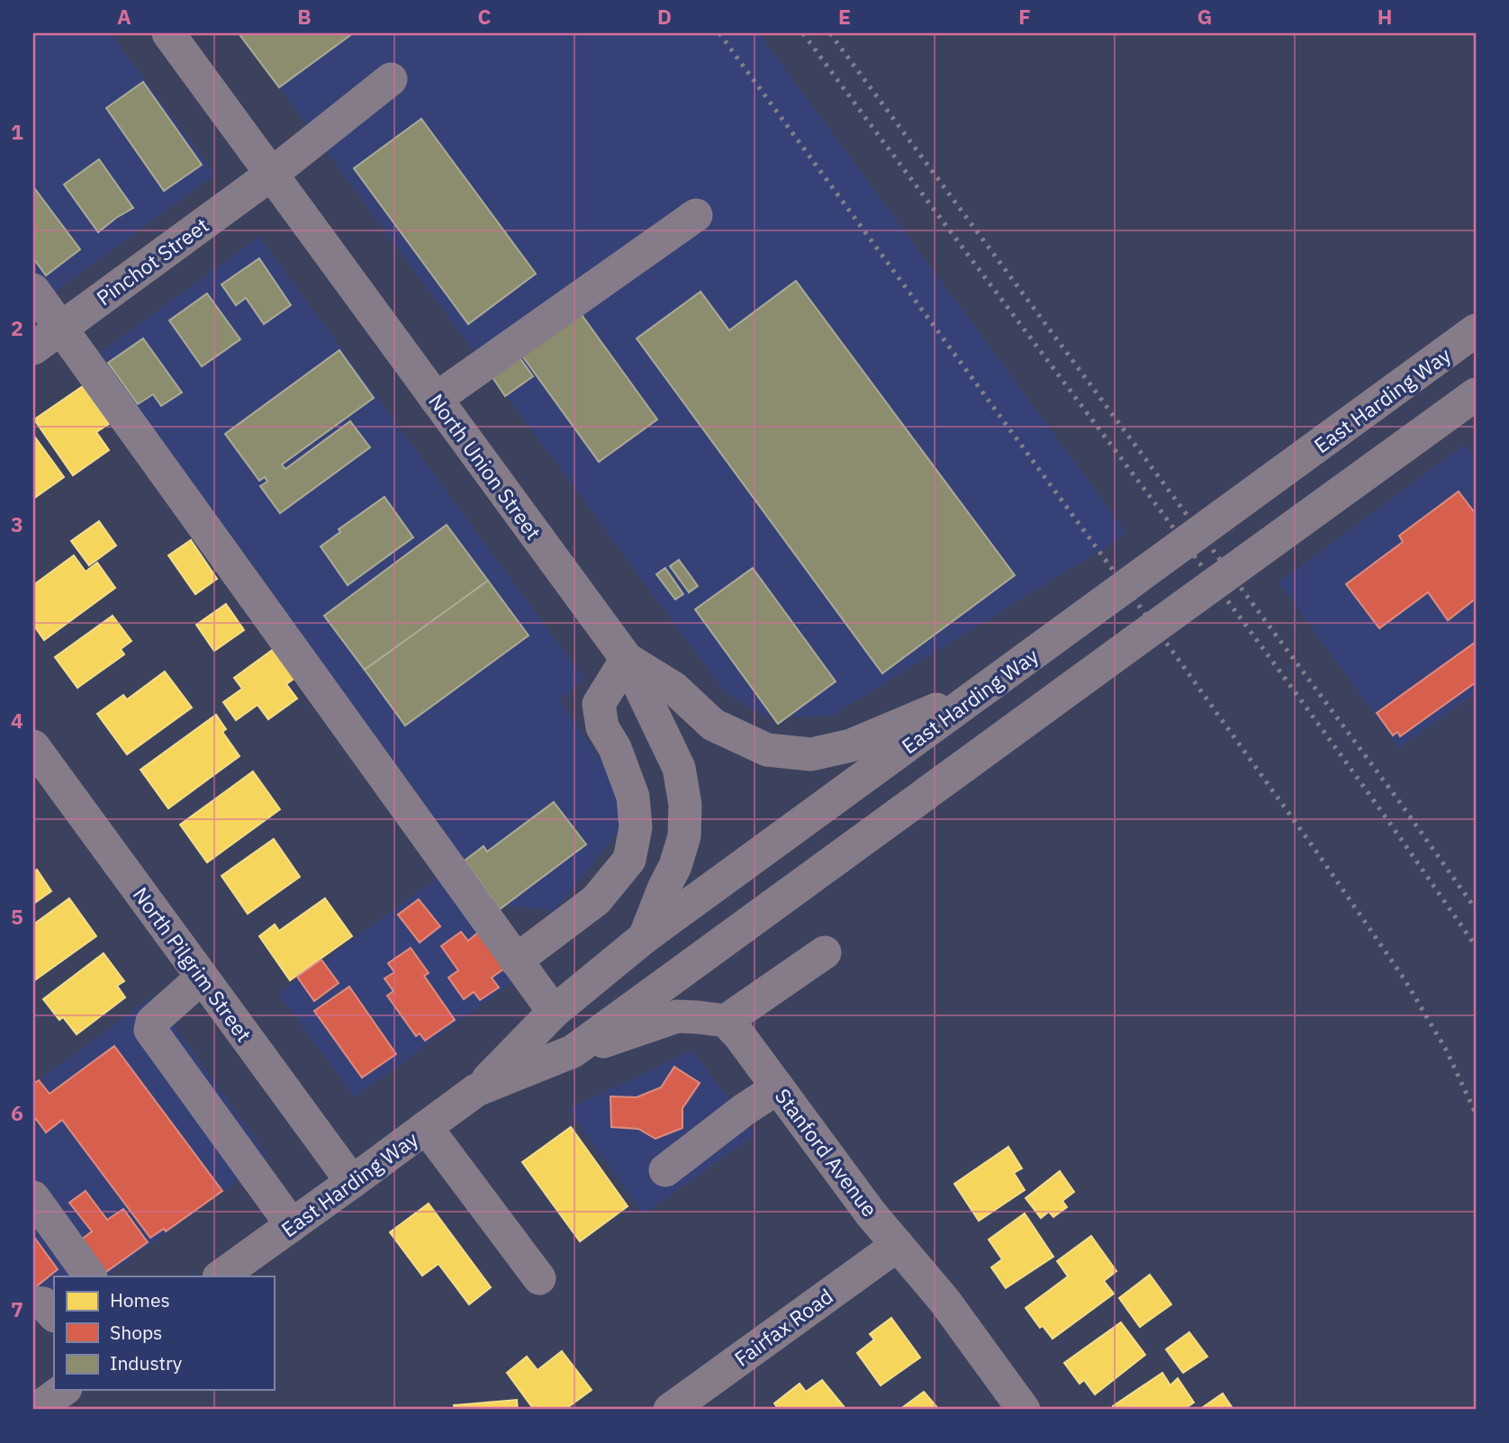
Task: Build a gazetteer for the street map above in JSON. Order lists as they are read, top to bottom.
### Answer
{
  "streets": {
    "street": [
      "Pinchot Street",
      "East Harding Way",
      "North Union Street",
      "North Pilgrim Street",
      "Stanford Avenue",
      "Fairfax Road"
    ]
  },
  "crossings": [
    ["Pinchot Street", "North Union Street"],
    ["East Harding Way", "North Union Street"],
    ["East Harding Way", "North Pilgrim Street"],
    ["Stanford Avenue", "Fairfax Road"]
  ],
  "legend": ["Homes", "Shops", "Industry"],
  "grid": {
    "columns": [
      "A",
      "B",
      "C",
      "D",
      "E",
      "F",
      "G",
      "H"
    ],
    "rows": [
      "1",
      "2",
      "3",
      "4",
      "5",
      "6",
      "7"
    ]
  }
}
